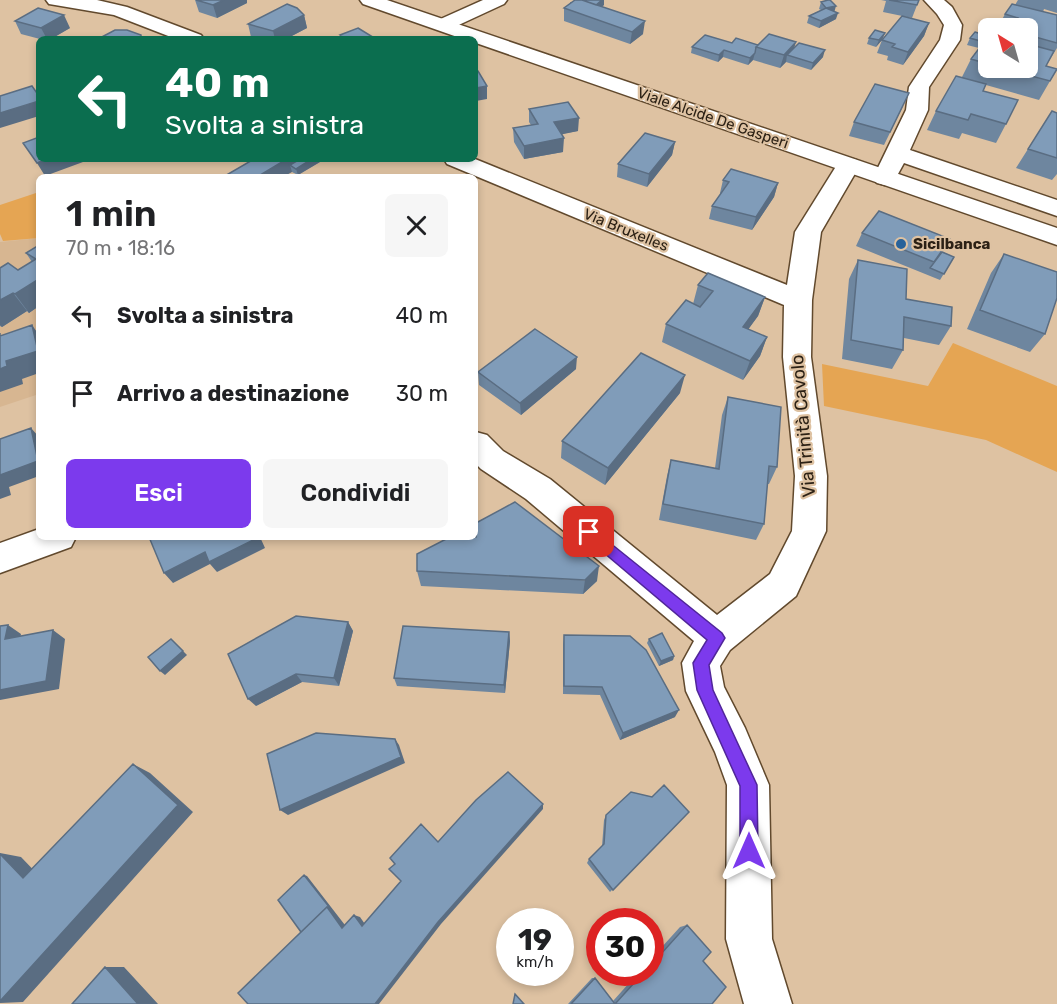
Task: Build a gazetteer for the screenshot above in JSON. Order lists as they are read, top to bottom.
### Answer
{
  "streets": {
    "street": ["Viale Alcide De Gasperi", "Via Bruxelles", "Via Trinità Cavolo"]
  },
  "crossings": [
    ["Viale Alcide De Gasperi", "Via Trinità Cavolo"],
    ["Via Bruxelles", "Via Trinità Cavolo"]
  ],
  "places": ["Sicilbanca"],
  "north": "top left",
  "page": {
    "turn": ["40 m", "Svolta a sinistra"],
    "heading": ["1 min", "70 m · 18:16"],
    "list": [
      {
        "name": "Svolta a sinistra",
        "value": "40 m"
      },
      {
        "name": "Arrivo a destinazione",
        "value": "30 m"
      }
    ],
    "buttons": ["Esci", "Condividi"],
    "speed": "19 km/h",
    "limit": "30"
  }
}
